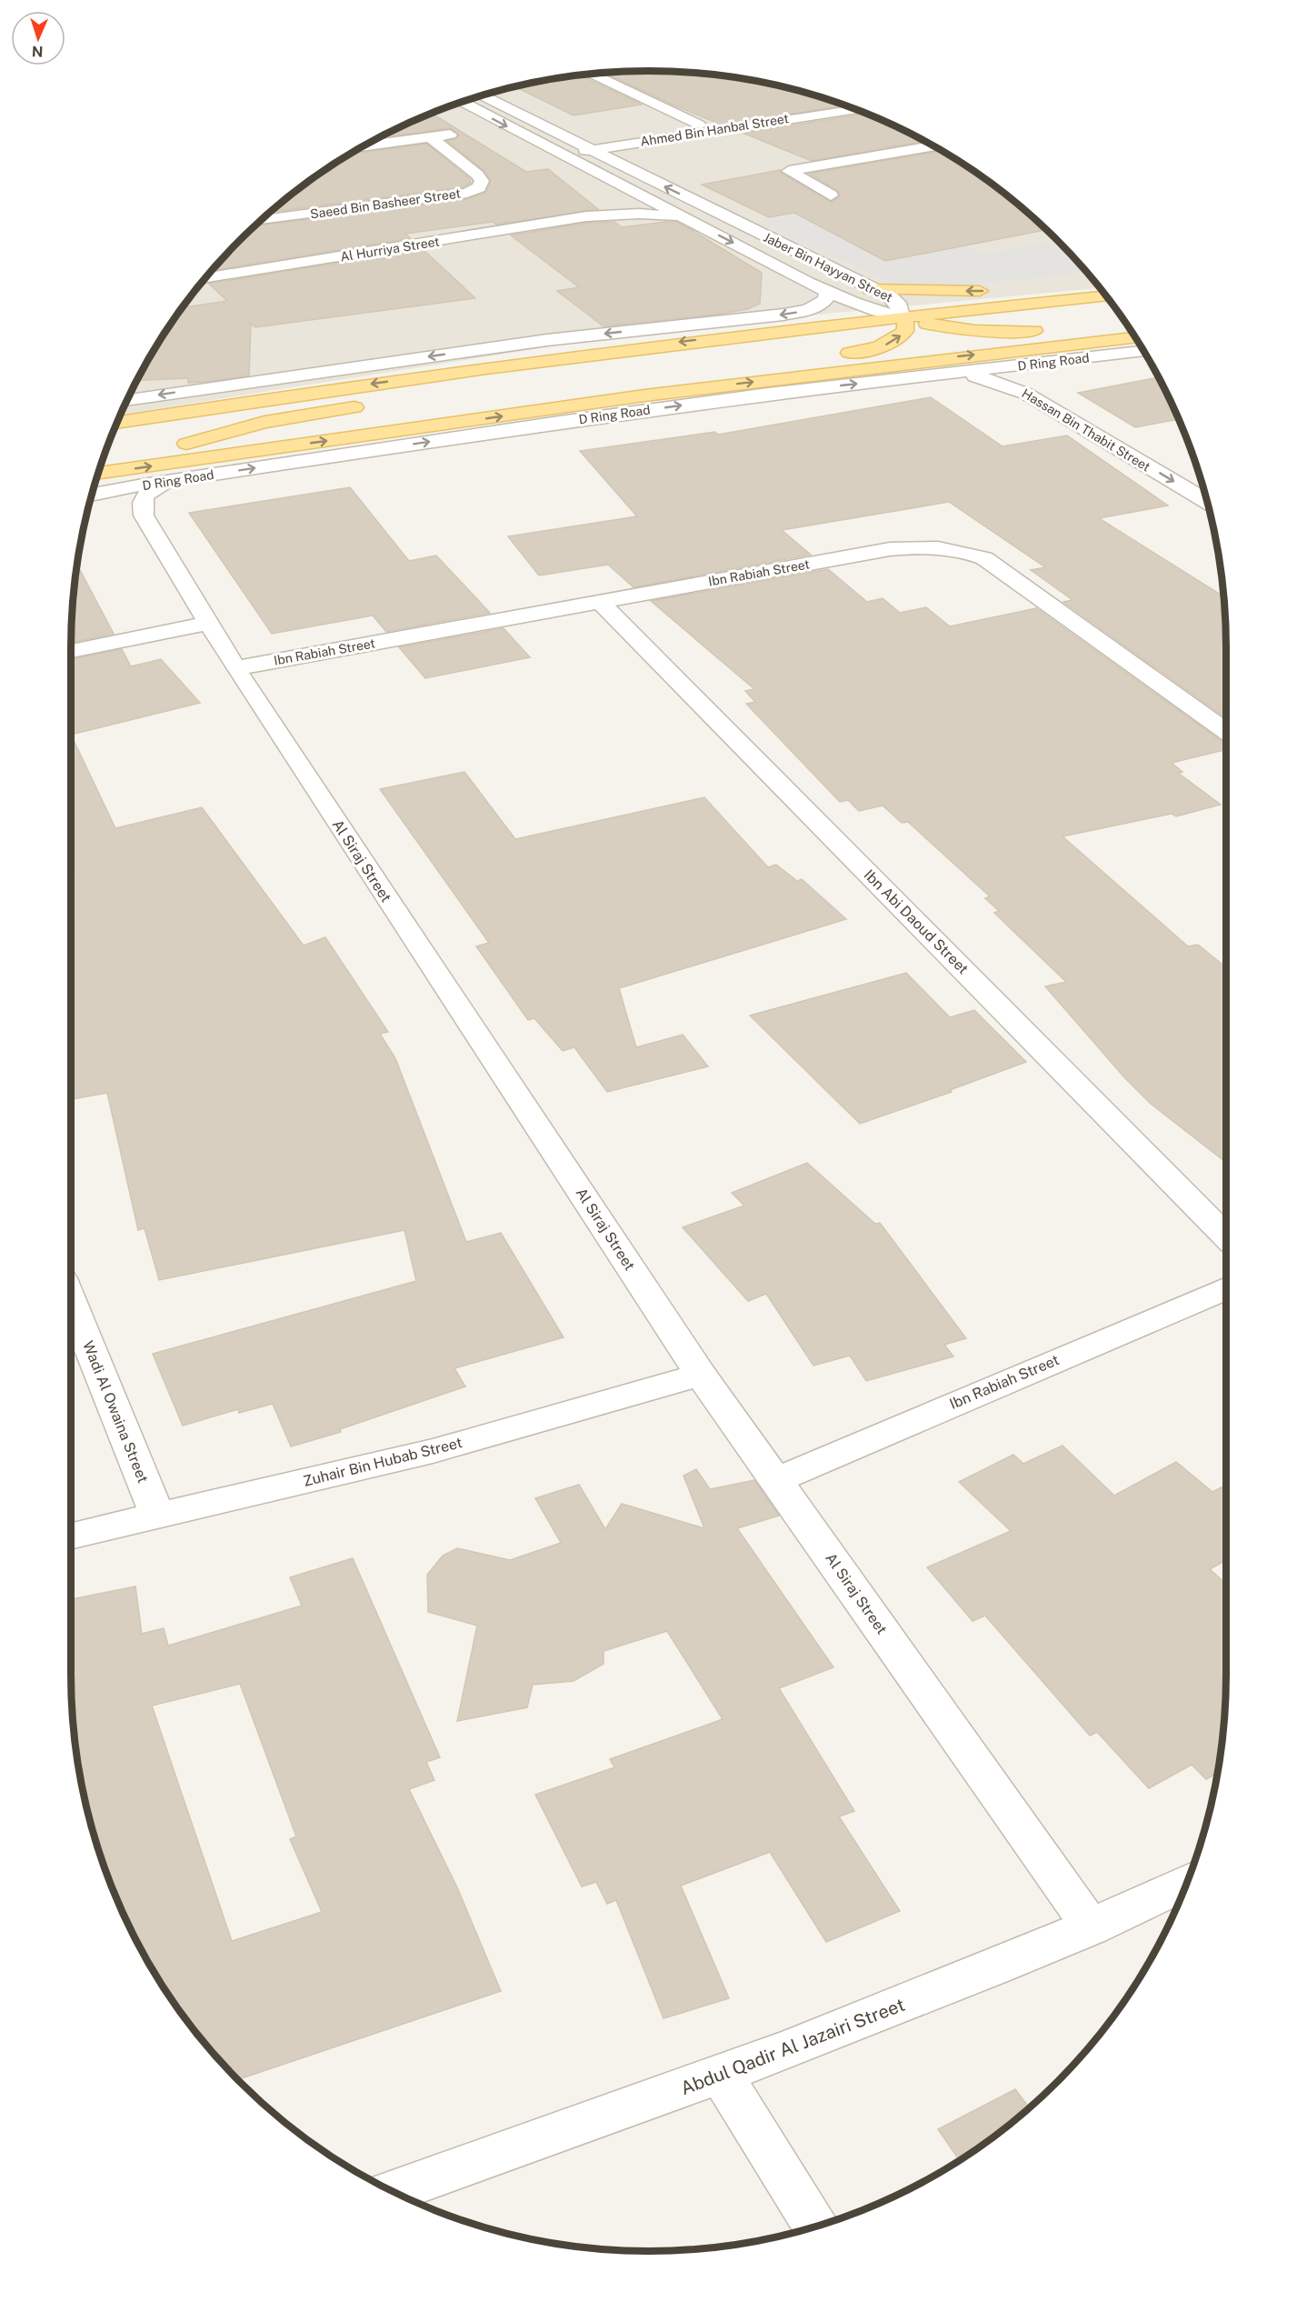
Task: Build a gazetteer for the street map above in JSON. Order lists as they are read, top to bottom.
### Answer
{
  "streets": {
    "main road": ["D Ring Road"],
    "street": [
      "Ahmed Bin Hanbal Street",
      "Saeed Bin Basheer Street",
      "Al Hurriya Street",
      "Jaber Bin Hayyan Street",
      "Hassan Bin Thabit Street",
      "Ibn Rabiah Street",
      "Al Siraj Street",
      "Ibn Abi Daoud Street",
      "Wadi Al Owaina Street",
      "Zuhair Bin Hubab Street",
      "Abdul Qadir Al Jazairi Street"
    ]
  },
  "crossings": [
    ["Ahmed Bin Hanbal Street", "Jaber Bin Hayyan Street"],
    ["Al Hurriya Street", "Jaber Bin Hayyan Street"],
    ["D Ring Road", "Hassan Bin Thabit Street"],
    ["Ibn Rabiah Street", "Al Siraj Street"],
    ["Ibn Rabiah Street", "Ibn Abi Daoud Street"],
    ["Al Siraj Street", "Zuhair Bin Hubab Street"],
    ["Al Siraj Street", "Abdul Qadir Al Jazairi Street"],
    ["Wadi Al Owaina Street", "Zuhair Bin Hubab Street"]
  ],
  "one_way": ["Hassan Bin Thabit Street"],
  "north": "bottom"
}
